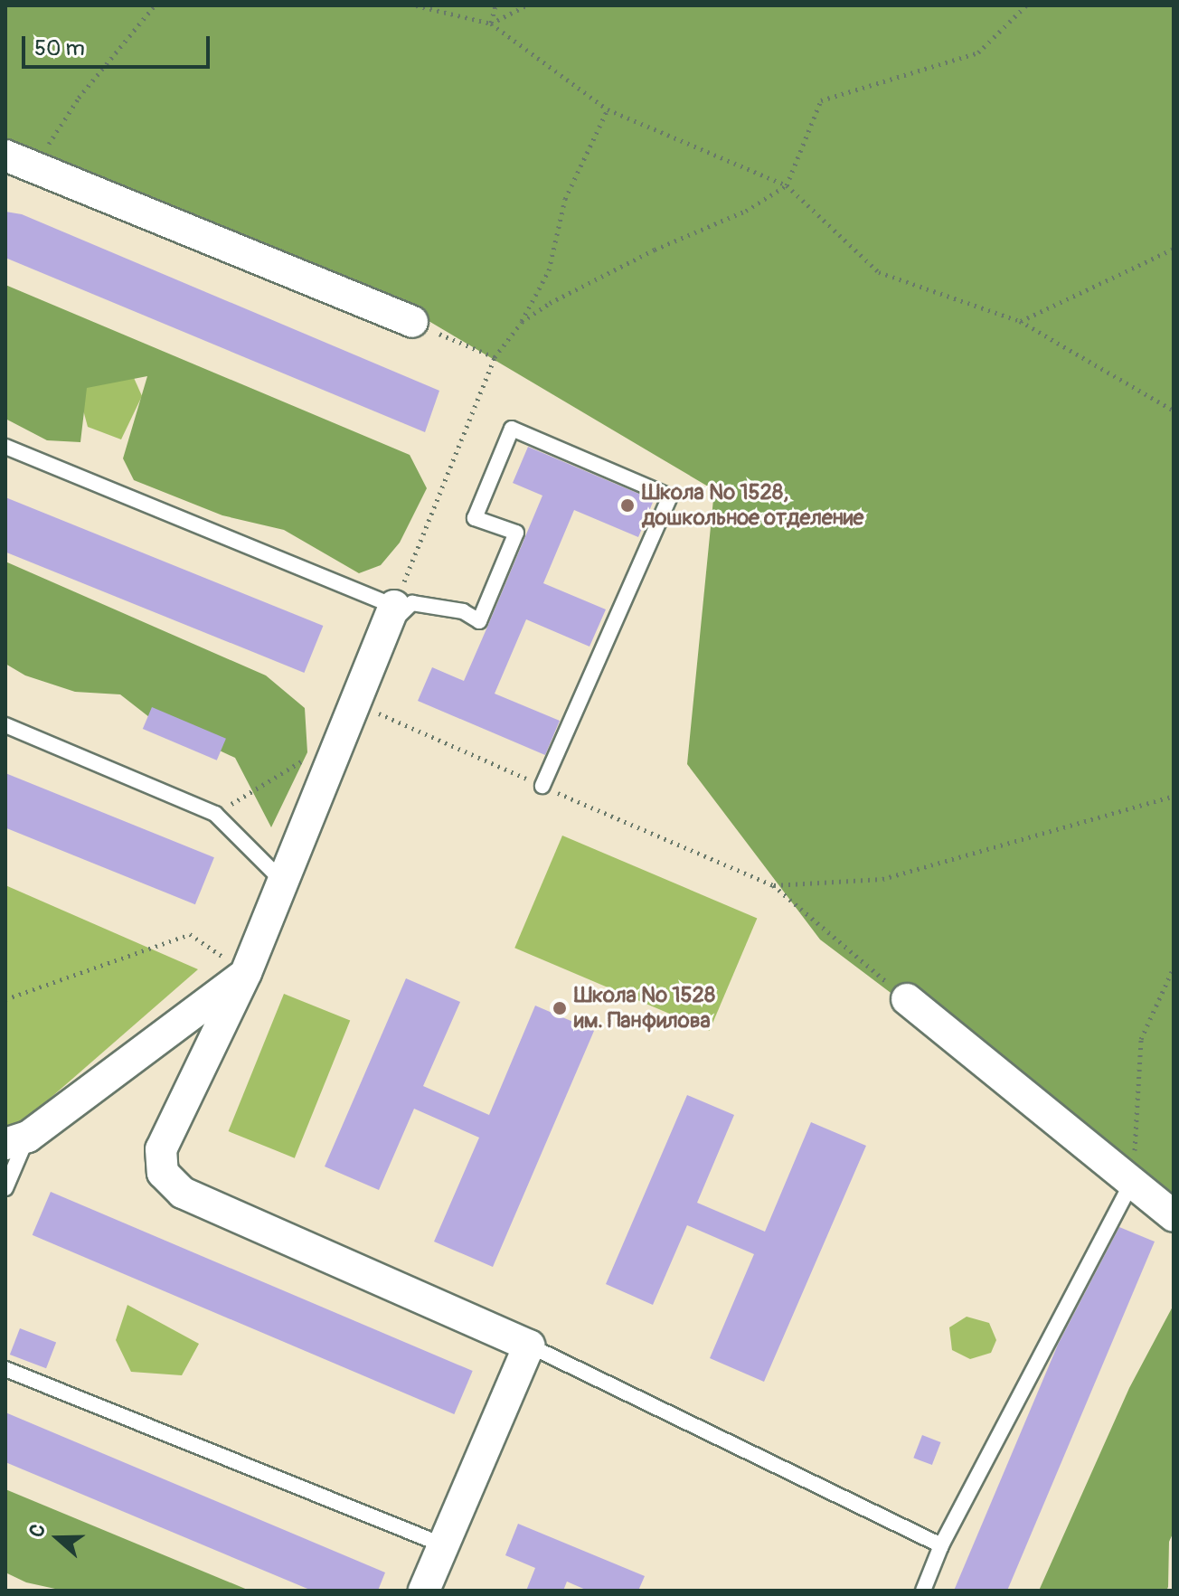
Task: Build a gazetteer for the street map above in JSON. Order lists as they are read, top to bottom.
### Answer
{
  "places": ["Школа № 1528, дошкольное отделение", "Школа № 1528 им. Панфилова"],
  "scale_bar": "50 m",
  "north": "left"
}
